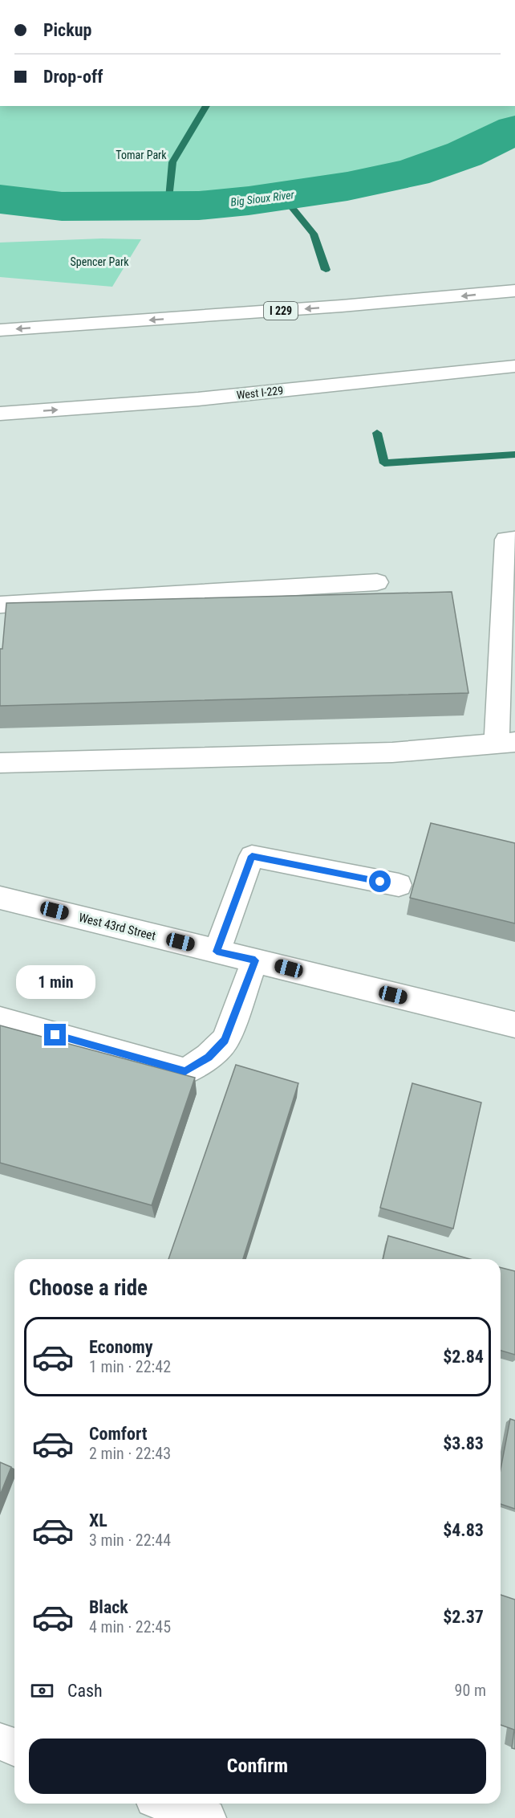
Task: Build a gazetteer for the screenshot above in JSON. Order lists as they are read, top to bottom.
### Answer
{
  "streets": {
    "main road": ["I 229", "West I-229", "West 43rd Street"]
  },
  "water": ["Big Sioux River"],
  "parks": ["Tomar Park", "Spencer Park"],
  "page": {
    "banner": ["Pickup", "Drop-off"],
    "bubble": "1 min",
    "heading": "Choose a ride",
    "list": [
      {
        "name": "Economy",
        "note": "1 min · 22:42",
        "value": "$2.84"
      },
      {
        "name": "Comfort",
        "note": "2 min · 22:43",
        "value": "$3.83"
      },
      {
        "name": "XL",
        "note": "3 min · 22:44",
        "value": "$4.83"
      },
      {
        "name": "Black",
        "note": "4 min · 22:45",
        "value": "$2.37"
      }
    ],
    "pay": ["Cash", "90 m"],
    "buttons": "Confirm"
  }
}
